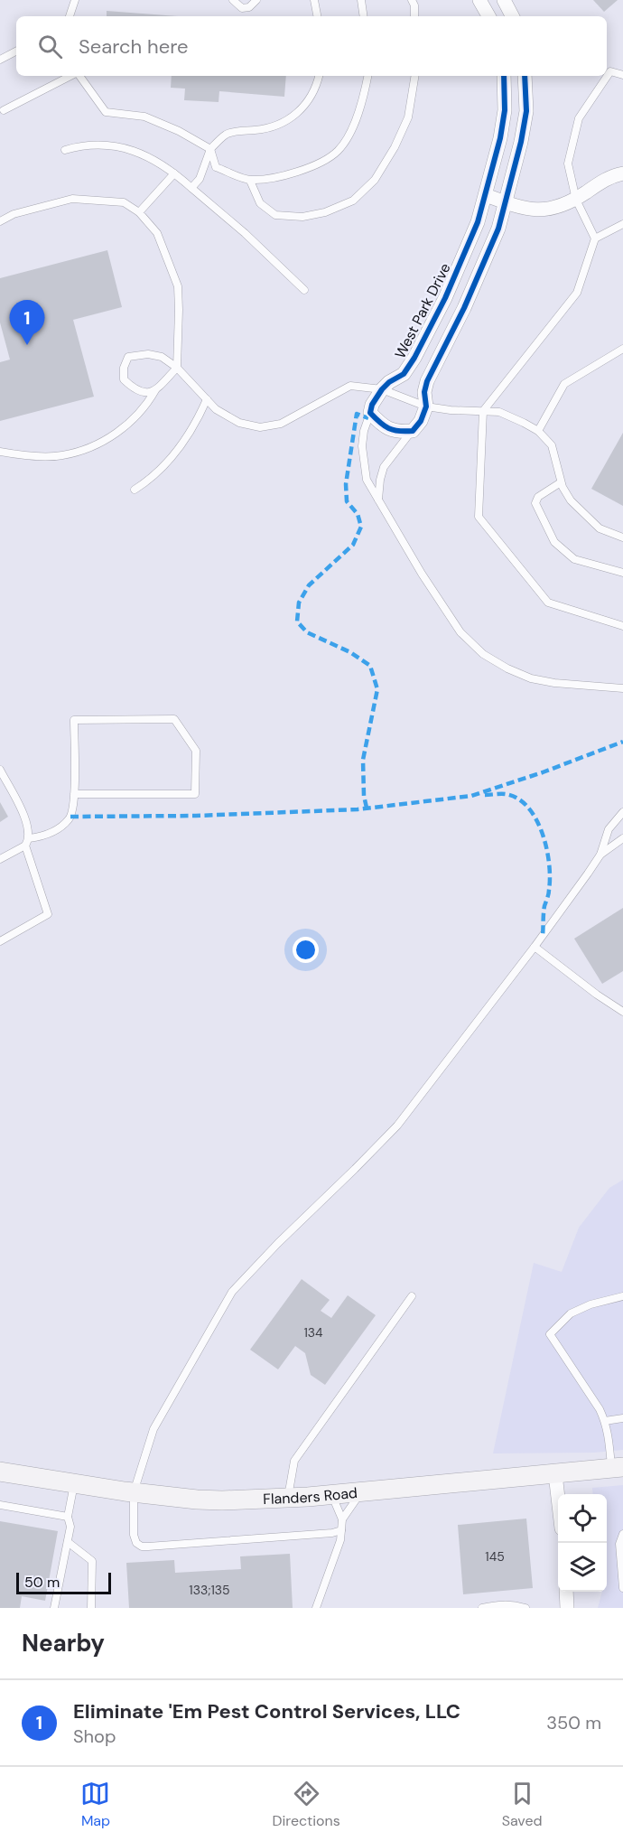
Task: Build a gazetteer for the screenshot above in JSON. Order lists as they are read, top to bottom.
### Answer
{
  "streets": {
    "main road": ["Flanders Road"],
    "street": ["West Park Drive"]
  },
  "house_numbers": ["134", "145", "133;135"],
  "scale_bar": "50 m",
  "page": {
    "search": "Search here",
    "pins": "1",
    "scale": "50 m",
    "heading": "Nearby",
    "list": [
      {
        "mark": "1",
        "name": "Eliminate 'Em Pest Control Services, LLC",
        "note": "Shop",
        "value": "350 m"
      }
    ],
    "nav": ["Map", "Directions", "Saved"]
  }
}
